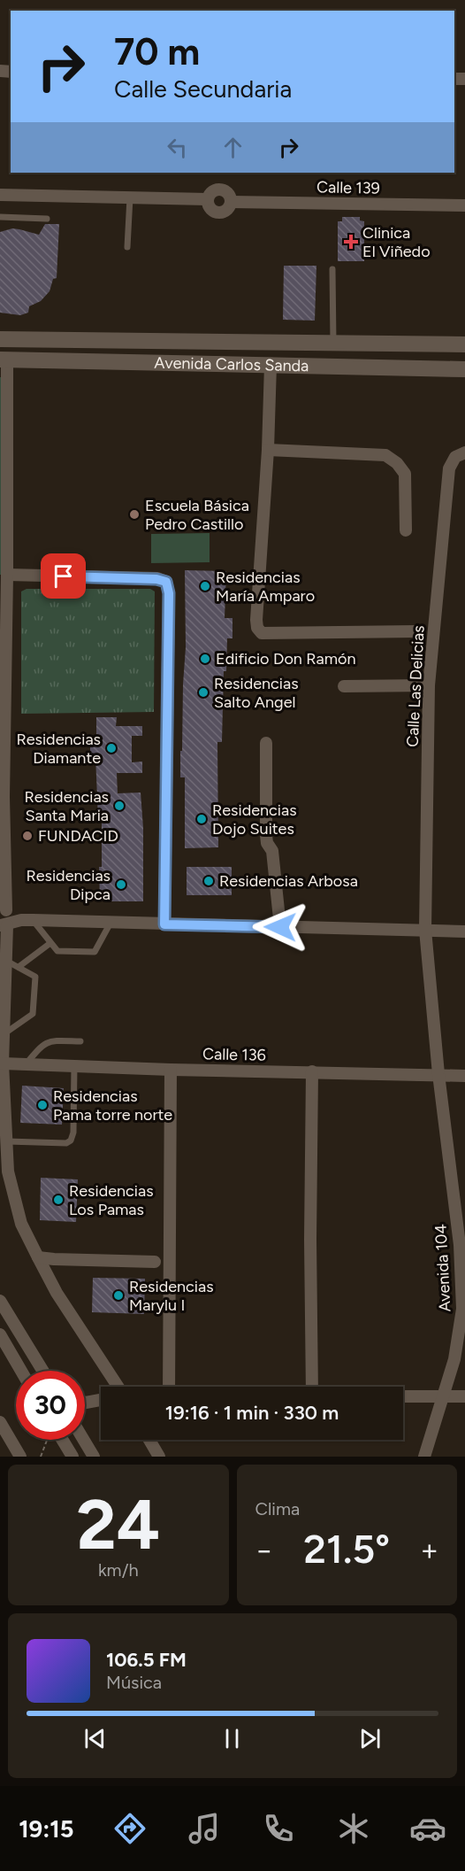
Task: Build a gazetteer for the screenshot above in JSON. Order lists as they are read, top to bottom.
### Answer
{
  "streets": {
    "street": [
      "Calle 139",
      "Avenida Carlos Sanda",
      "Calle Las Delicias",
      "Calle 136",
      "Avenida 104"
    ]
  },
  "crossings": [
    ["Calle Las Delicias", "Calle 136"],
    ["Calle Las Delicias", "Avenida 104"],
    ["Calle 136", "Avenida 104"]
  ],
  "places": {
    "health": ["Clinica El Viñedo"],
    "other": [
      "Escuela Básica Pedro Castillo",
      "Residencias María Amparo",
      "Edificio Don Ramón",
      "Residencias Salto Angel",
      "Residencias Diamante",
      "Residencias Santa Maria",
      "Residencias Dojo Suites",
      "FUNDACID",
      "Residencias Arbosa",
      "Residencias Dipca",
      "Residencias Pama torre norte",
      "Residencias Los Pamas",
      "Residencias Marylu I"
    ]
  },
  "page": {
    "turn": ["70 m", "Calle Secundaria"],
    "limit": "30",
    "trip": "19:16 · 1 min · 330 m",
    "tile": [
      ["24", "km/h"],
      "Clima"
    ],
    "heat": ["−", "21.5°", "+"],
    "song": ["106.5 FM", "Música"],
    "tabs": "19:15"
  }
}
